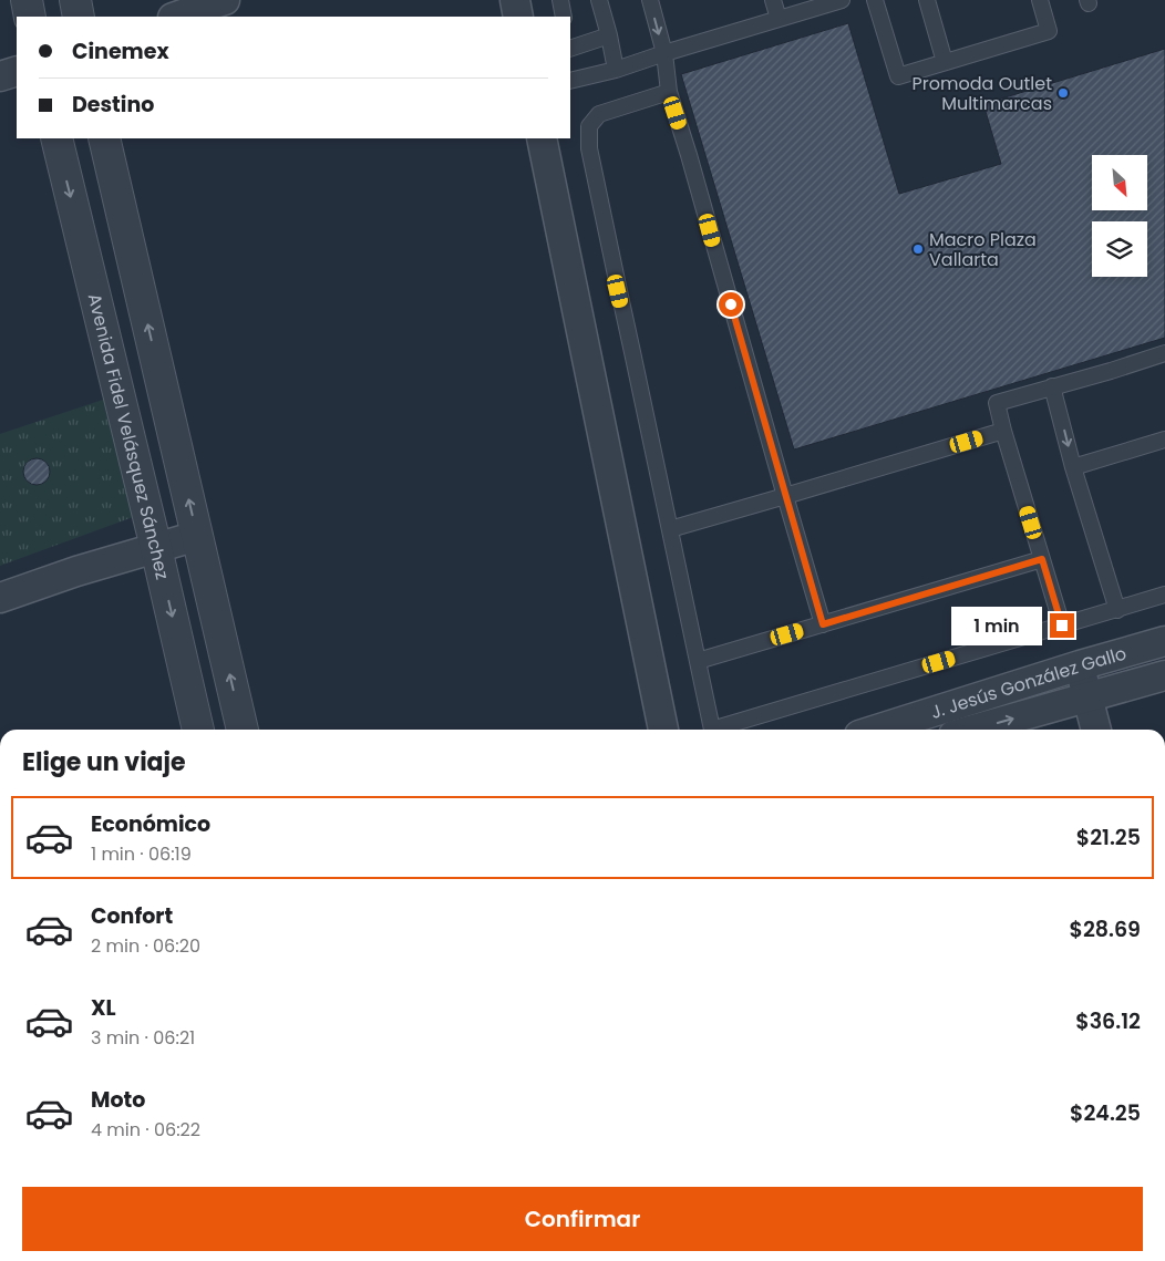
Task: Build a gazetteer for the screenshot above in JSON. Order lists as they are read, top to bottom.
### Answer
{
  "streets": {
    "street": ["Avenida Fidel Velásquez Sánchez", "J. Jesús González Gallo"]
  },
  "places": ["Promoda Outlet Multimarcas", "Macro Plaza Vallarta"],
  "north": "bottom right",
  "page": {
    "banner": ["Cinemex", "Destino"],
    "bubble": "1 min",
    "heading": "Elige un viaje",
    "list": [
      {
        "name": "Económico",
        "note": "1 min · 06:19",
        "value": "$21.25"
      },
      {
        "name": "Confort",
        "note": "2 min · 06:20",
        "value": "$28.69"
      },
      {
        "name": "XL",
        "note": "3 min · 06:21",
        "value": "$36.12"
      },
      {
        "name": "Moto",
        "note": "4 min · 06:22",
        "value": "$24.25"
      }
    ],
    "buttons": "Confirmar"
  }
}
